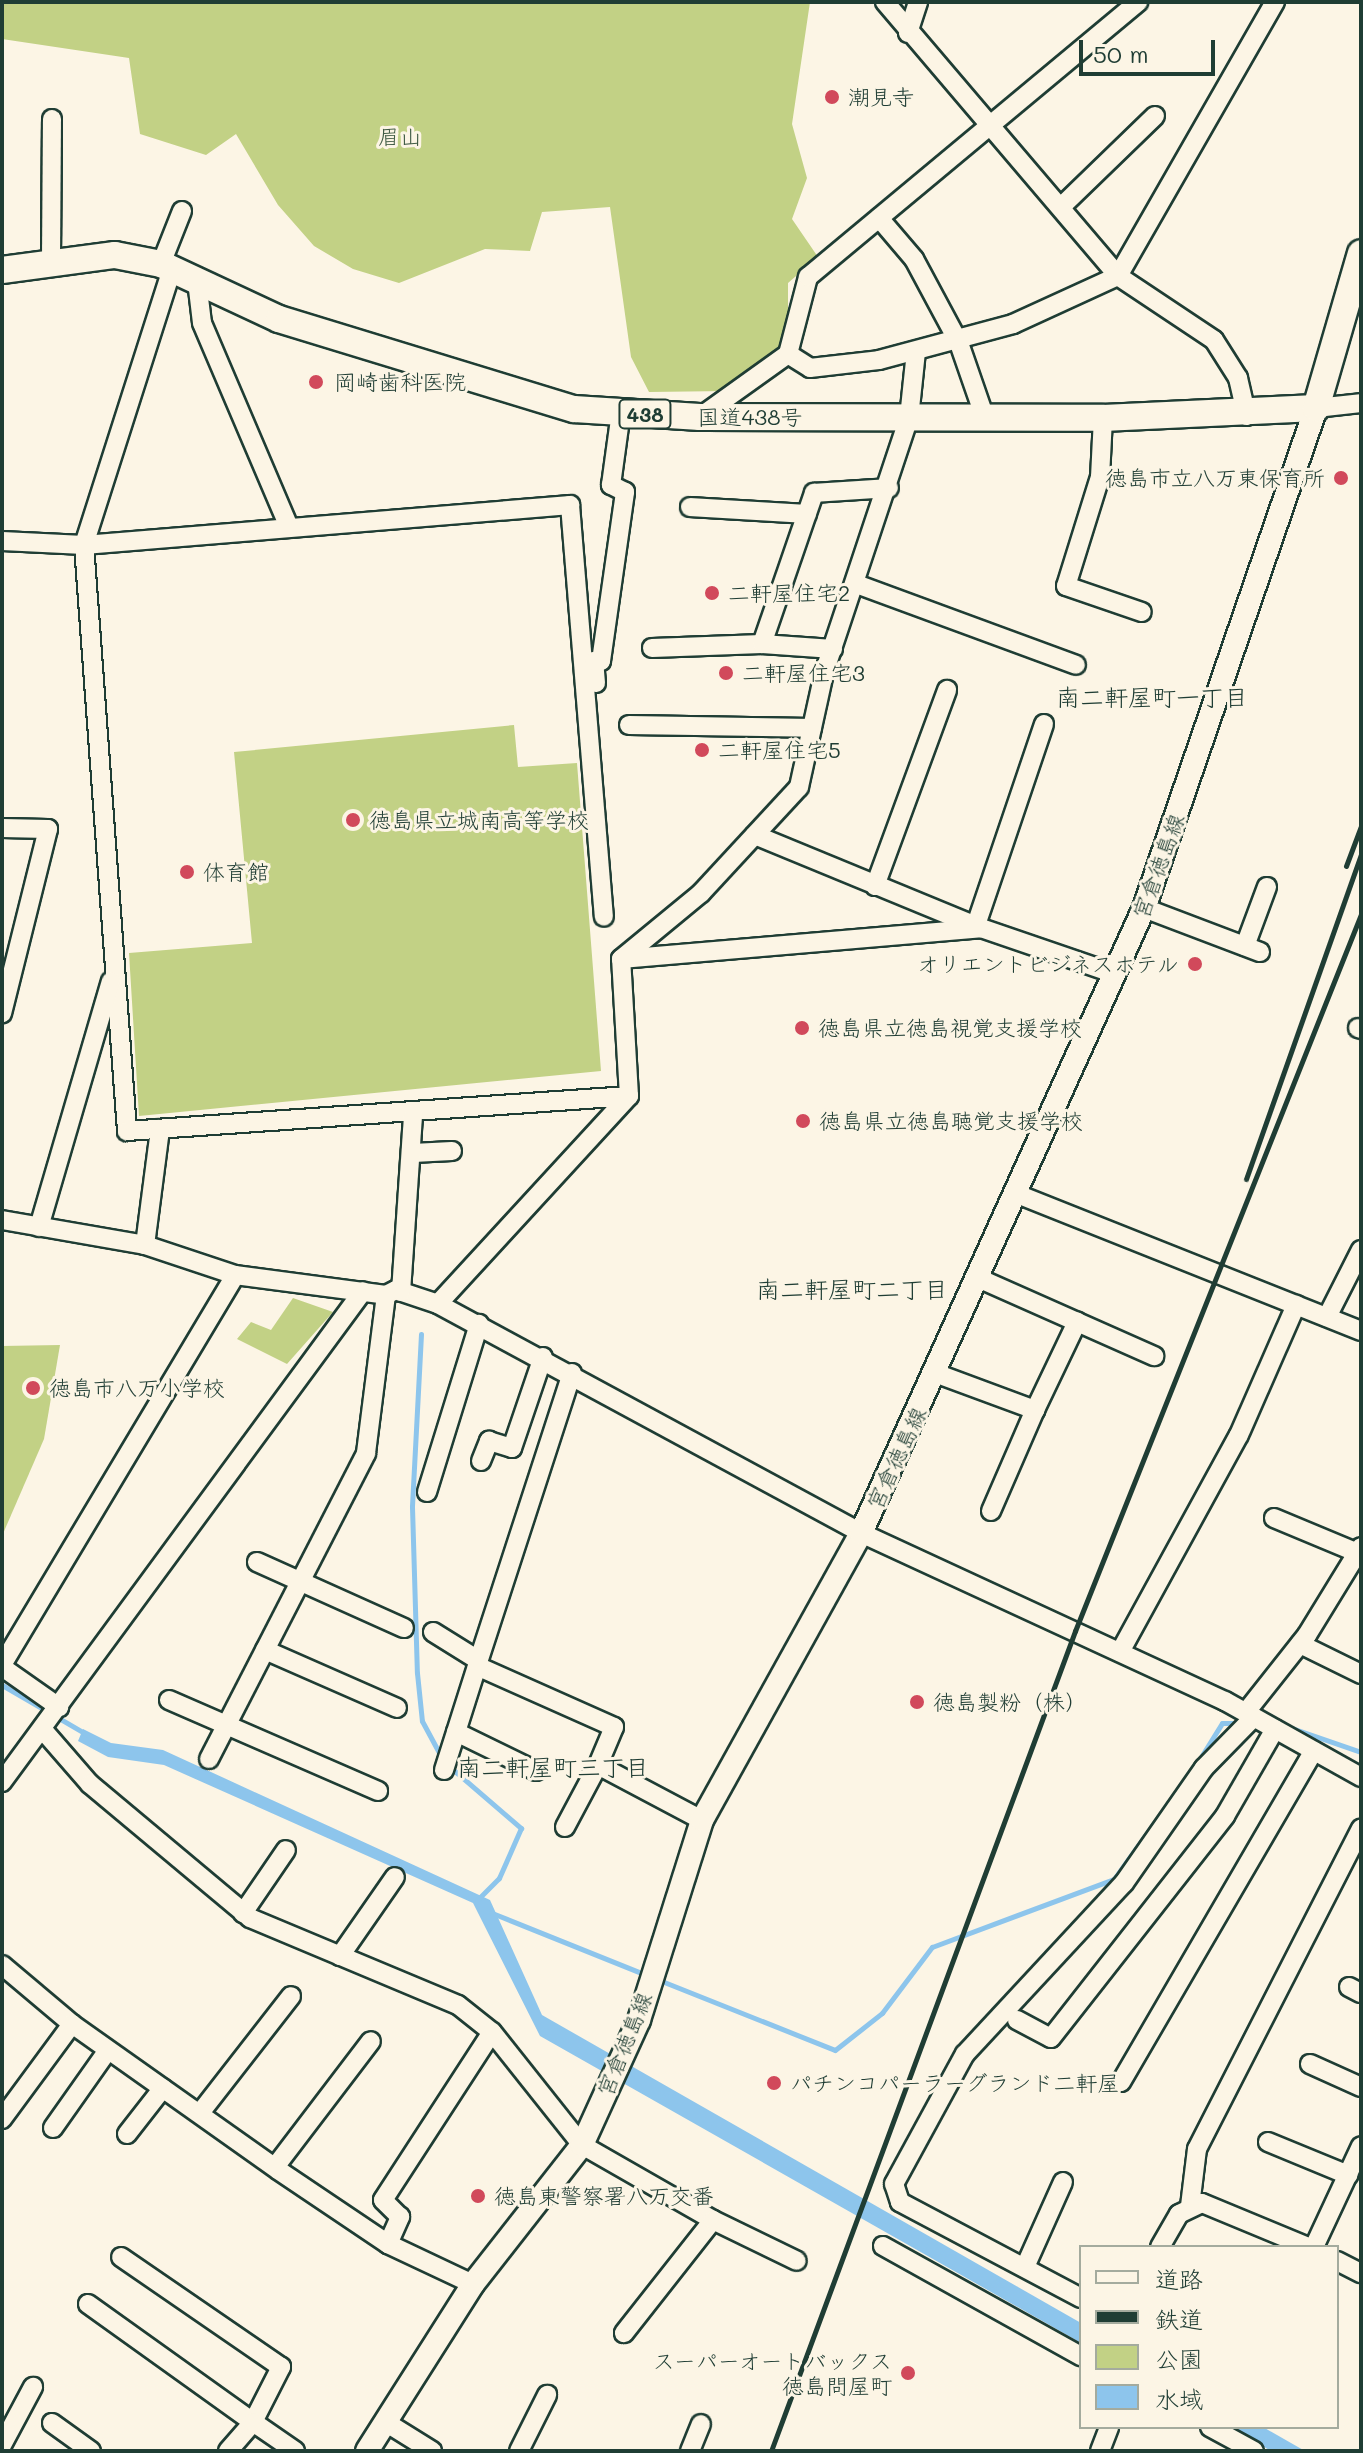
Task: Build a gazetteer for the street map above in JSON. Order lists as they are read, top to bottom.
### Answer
{
  "streets": {
    "highway": ["438", "国道438号"],
    "main road": ["宮倉徳島線"]
  },
  "crossings": [
    ["国道438号", "宮倉徳島線"]
  ],
  "districts": ["南二軒屋町一丁目", "南二軒屋町二丁目", "南二軒屋町三丁目"],
  "parks": ["眉山"],
  "places": [
    "潮見寺",
    "岡崎歯科医院",
    "徳島市立八万東保育所",
    "二軒屋住宅2",
    "二軒屋住宅3",
    "二軒屋住宅5",
    "徳島県立城南高等学校",
    "体育館",
    "オリエントビジネスホテル",
    "徳島県立徳島視覚支援学校",
    "徳島県立徳島聴覚支援学校",
    "徳島市八万小学校",
    "徳島製粉（株）",
    "パチンコパーラーグランド二軒屋",
    "徳島東警察署八万交番",
    "スーパーオートバックス 徳島問屋町"
  ],
  "legend": [
    "道路",
    "鉄道",
    "公園",
    "水域"
  ],
  "scale_bar": "50 m"
}
